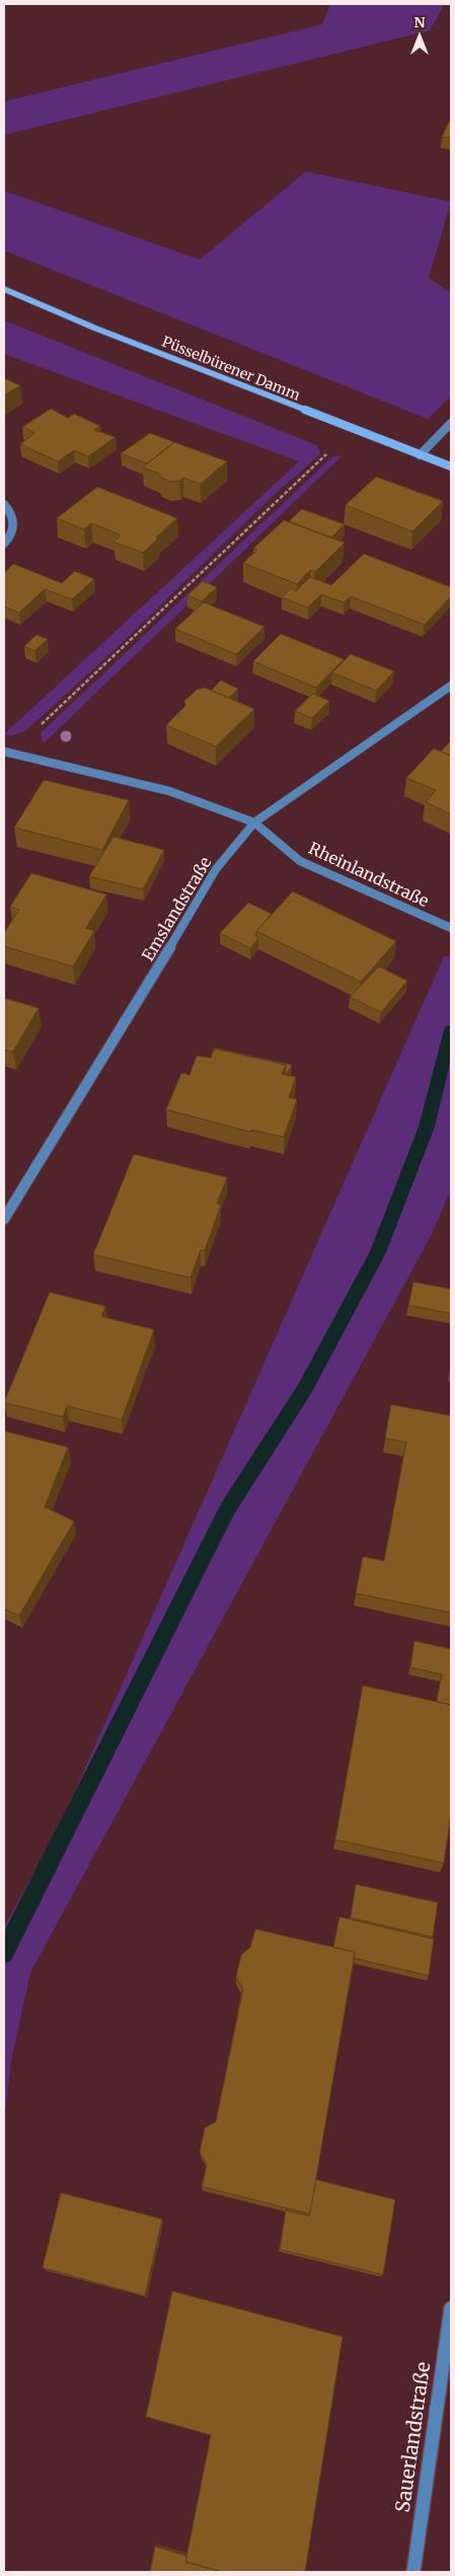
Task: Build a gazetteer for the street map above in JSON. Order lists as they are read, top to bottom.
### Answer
{
  "streets": {
    "main road": ["Püsselbürener Damm"],
    "street": ["Rheinlandstraße", "Emslandstraße", "Sauerlandstraße"]
  },
  "crossings": [
    ["Rheinlandstraße", "Emslandstraße"]
  ],
  "north": "top"
}
